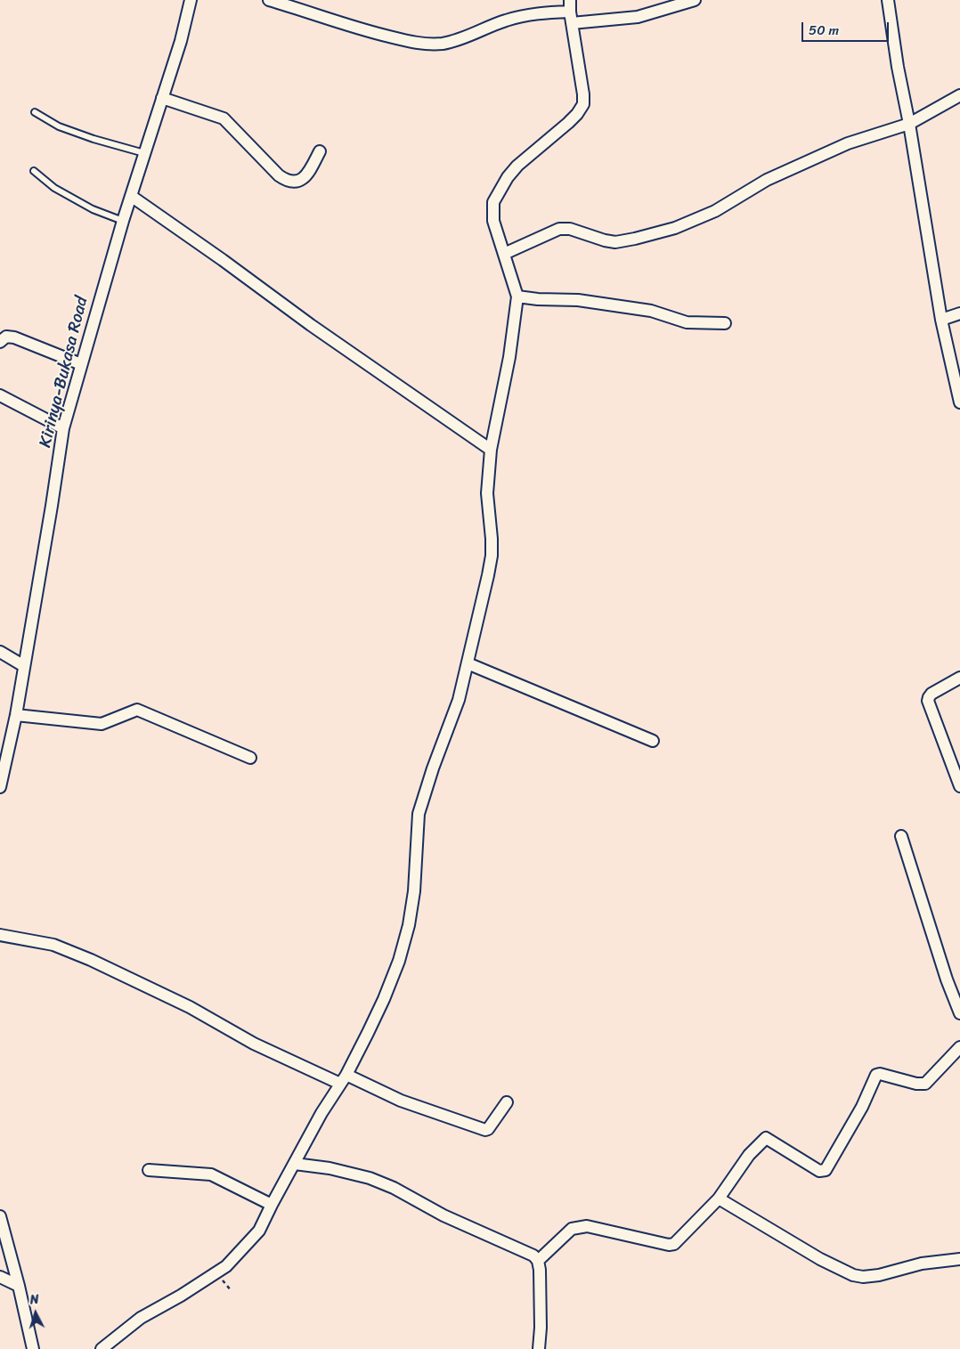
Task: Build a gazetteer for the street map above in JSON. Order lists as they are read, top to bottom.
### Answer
{
  "streets": {
    "street": ["Kirinya-Bukasa Road"]
  },
  "scale_bar": "50 m",
  "north": "top"
}
